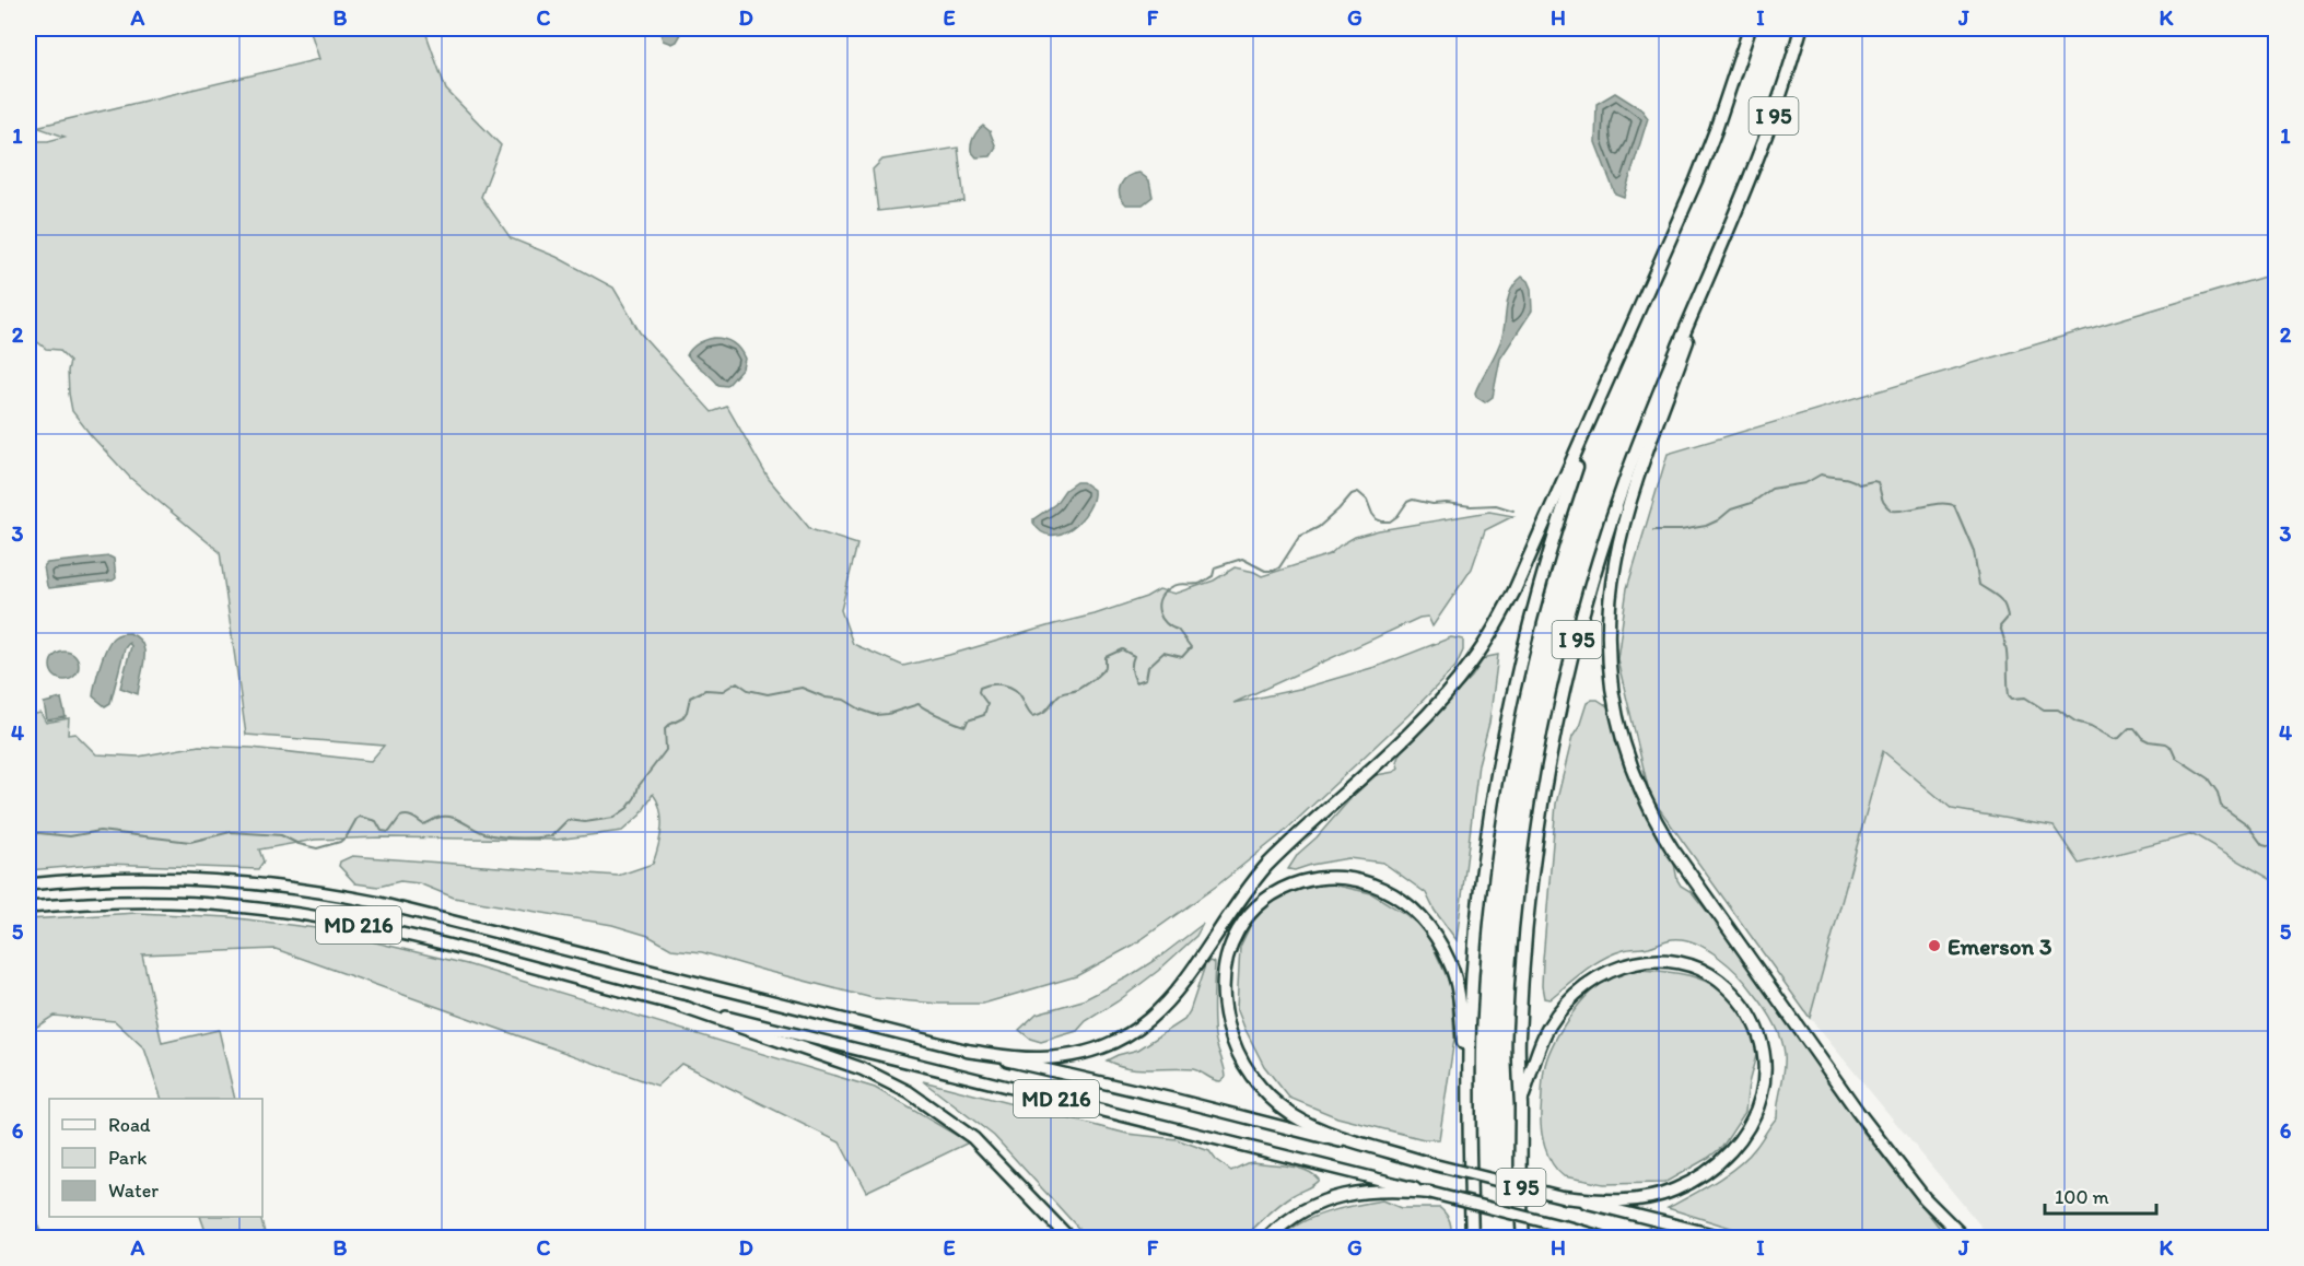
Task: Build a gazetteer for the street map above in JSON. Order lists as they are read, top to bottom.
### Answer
{
  "streets": {
    "highway": ["I 95"],
    "main road": ["MD 216"]
  },
  "places": ["Emerson 3"],
  "legend": ["Road", "Park", "Water"],
  "scale_bar": "100 m",
  "grid": {
    "columns": [
      "A",
      "B",
      "C",
      "D",
      "E",
      "F",
      "G",
      "H",
      "I",
      "J",
      "K"
    ],
    "rows": [
      "1",
      "2",
      "3",
      "4",
      "5",
      "6"
    ]
  }
}
